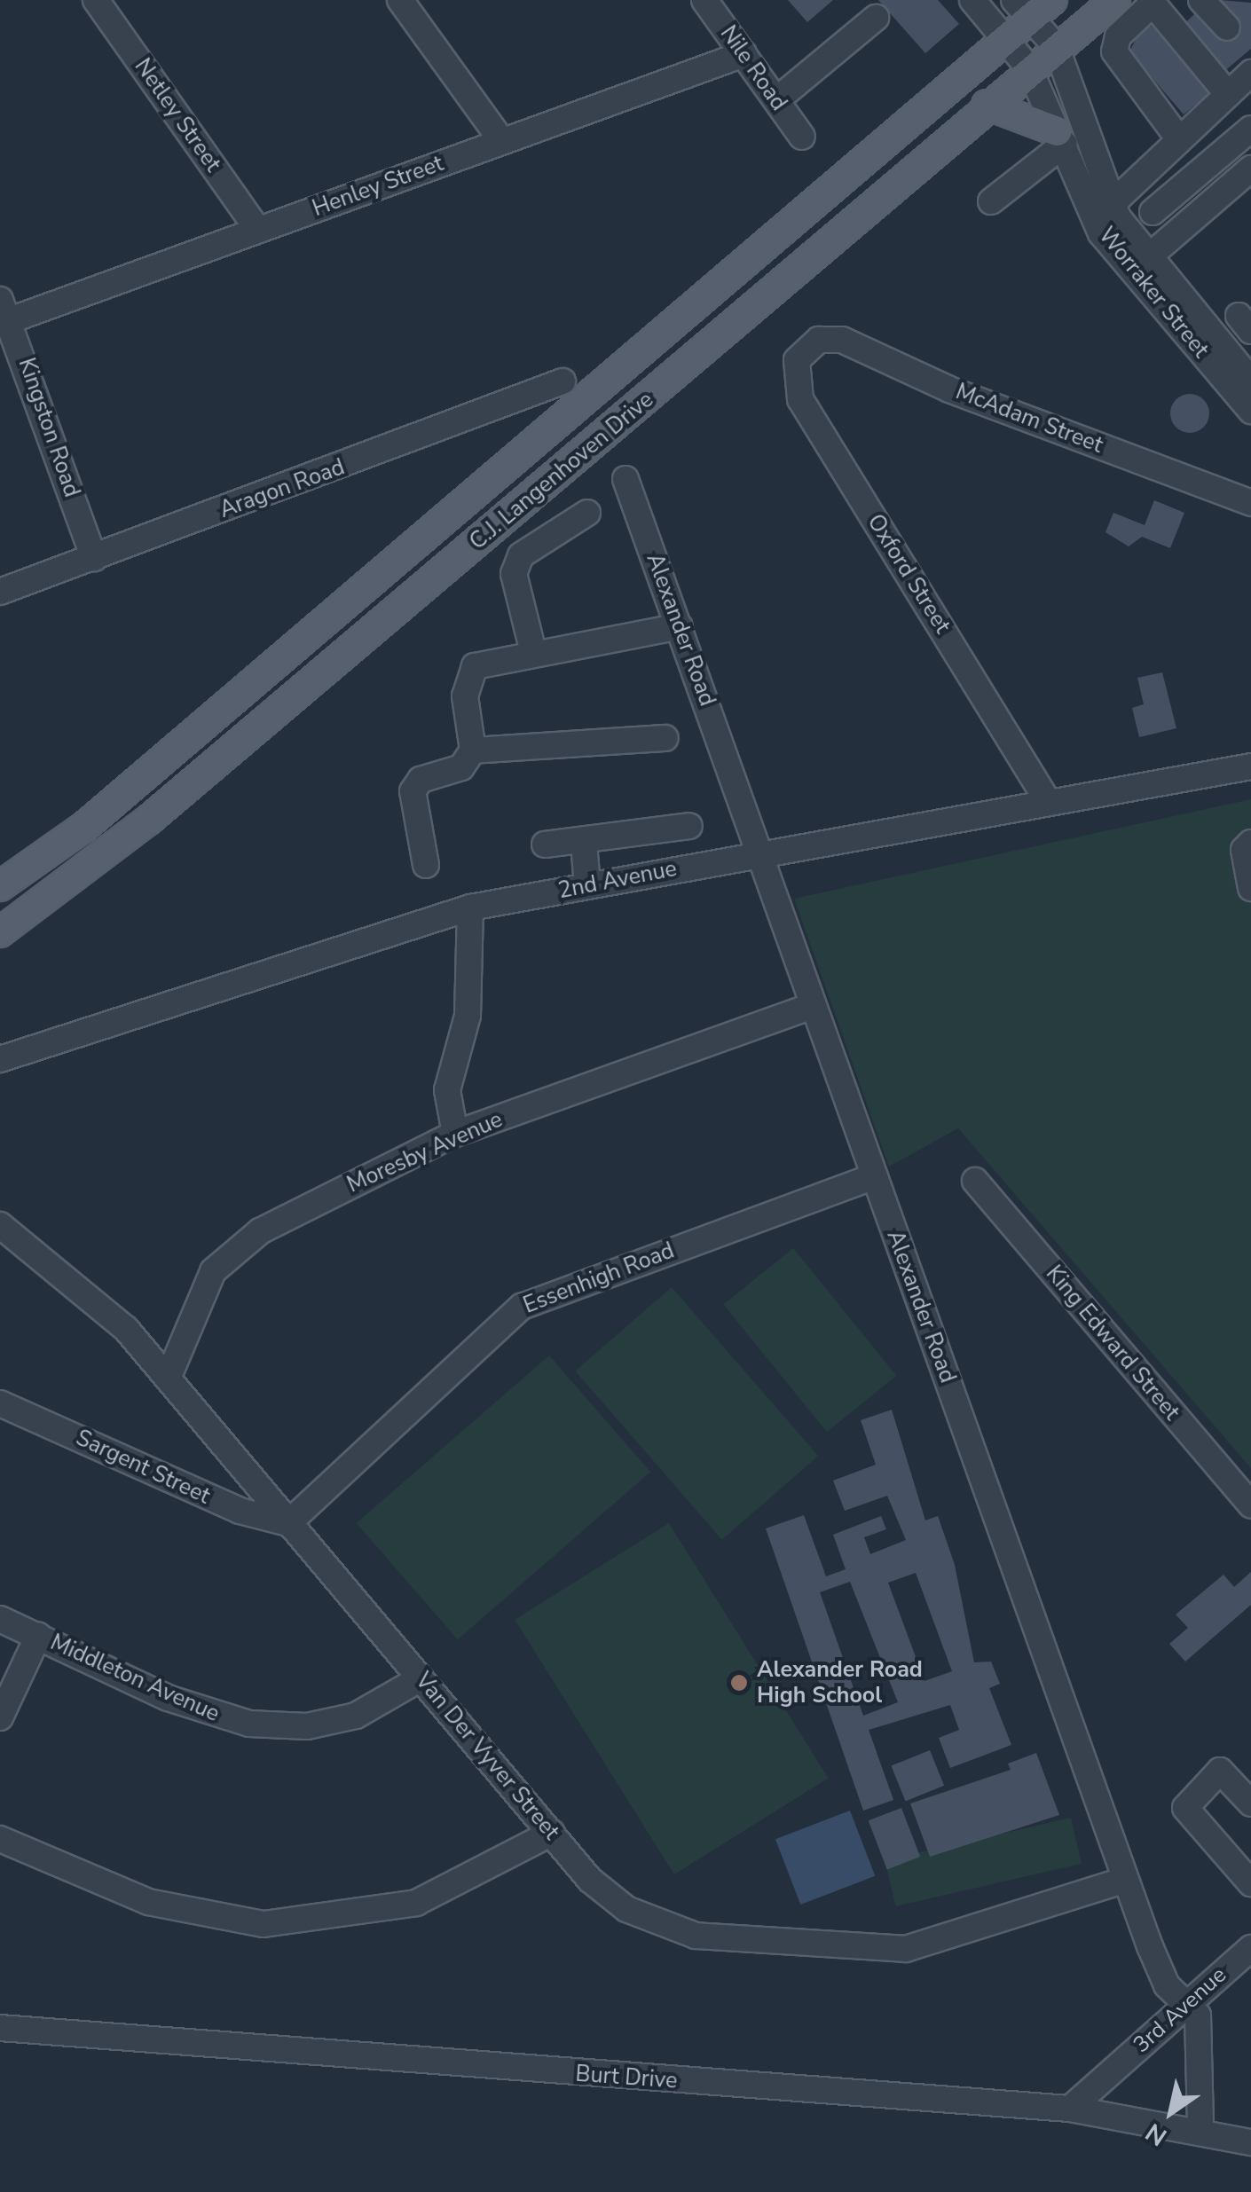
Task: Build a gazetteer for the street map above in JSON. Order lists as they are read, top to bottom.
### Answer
{
  "streets": {
    "main road": ["C.J. Langenhoven Drive"],
    "street": [
      "Nile Road",
      "Netley Street",
      "Henley Street",
      "Worraker Street",
      "McAdam Street",
      "Kingston Road",
      "Aragon Road",
      "Oxford Street",
      "Alexander Road",
      "2nd Avenue",
      "Moresby Avenue",
      "Essenhigh Road",
      "King Edward Street",
      "Sargent Street",
      "Middleton Avenue",
      "Van Der Vyver Street",
      "3rd Avenue",
      "Burt Drive"
    ]
  },
  "crossings": [
    ["Nile Road", "Henley Street"],
    ["Netley Street", "Henley Street"],
    ["Henley Street", "Kingston Road"],
    ["Worraker Street", "C.J. Langenhoven Drive"],
    ["McAdam Street", "Oxford Street"],
    ["Kingston Road", "Aragon Road"],
    ["Oxford Street", "2nd Avenue"],
    ["Alexander Road", "2nd Avenue"],
    ["Alexander Road", "Moresby Avenue"],
    ["Alexander Road", "Essenhigh Road"],
    ["Alexander Road", "Van Der Vyver Street"],
    ["Alexander Road", "3rd Avenue"],
    ["Alexander Road", "Burt Drive"],
    ["Moresby Avenue", "Van Der Vyver Street"],
    ["Essenhigh Road", "Sargent Street"],
    ["Essenhigh Road", "Van Der Vyver Street"],
    ["Sargent Street", "Van Der Vyver Street"],
    ["Middleton Avenue", "Van Der Vyver Street"],
    ["3rd Avenue", "Burt Drive"]
  ],
  "places": ["Alexander Road High School"],
  "north": "bottom left"
}
